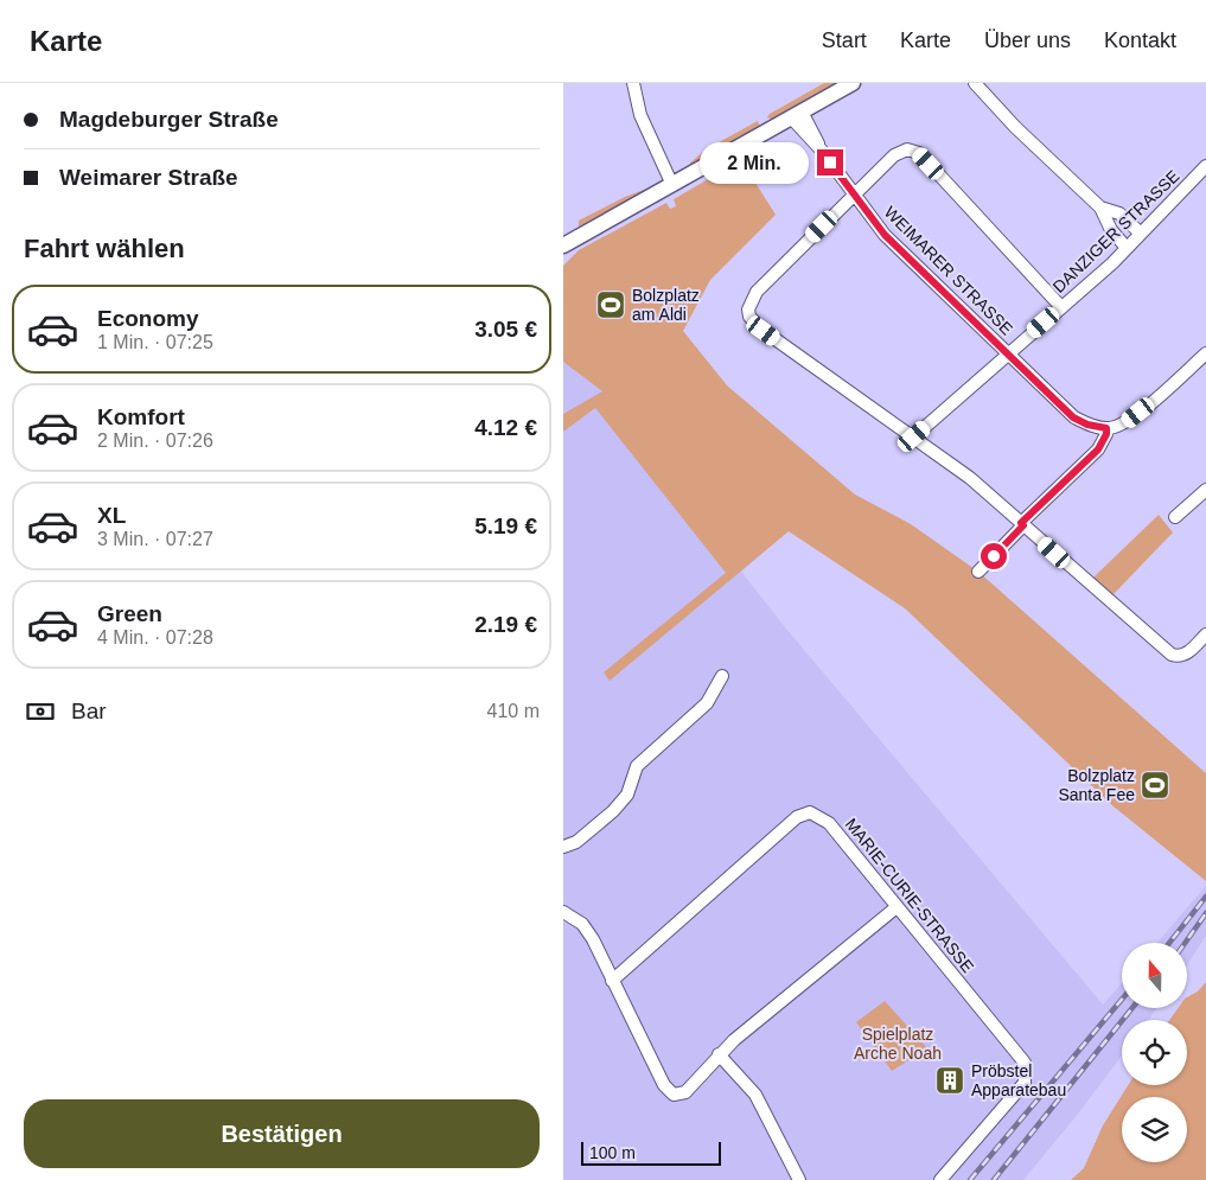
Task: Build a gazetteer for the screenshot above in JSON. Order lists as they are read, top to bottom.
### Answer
{
  "streets": {
    "street": ["DANZIGER STRASSE", "WEIMARER STRASSE", "MARIE-CURIE-STRASSE"]
  },
  "crossings": [
    ["DANZIGER STRASSE", "WEIMARER STRASSE"]
  ],
  "parks": ["Spielplatz Arche Noah"],
  "places": {
    "sports": ["Bolzplatz am Aldi", "Bolzplatz Santa Fee"],
    "building": ["Pröbstel Apparatebau"]
  },
  "scale_bar": "100 m",
  "north": "top",
  "page": {
    "header": "Karte",
    "nav": [
      "Start",
      "Karte",
      "Über uns",
      "Kontakt"
    ],
    "banner": ["Magdeburger Straße", "Weimarer Straße"],
    "bubble": "2 Min.",
    "heading": "Fahrt wählen",
    "list": [
      {
        "name": "Economy",
        "note": "1 Min. · 07:25",
        "value": "3.05 €"
      },
      {
        "name": "Komfort",
        "note": "2 Min. · 07:26",
        "value": "4.12 €"
      },
      {
        "name": "XL",
        "note": "3 Min. · 07:27",
        "value": "5.19 €"
      },
      {
        "name": "Green",
        "note": "4 Min. · 07:28",
        "value": "2.19 €"
      }
    ],
    "pay": ["Bar", "410 m"],
    "buttons": "Bestätigen",
    "scale": "100 m"
  }
}
